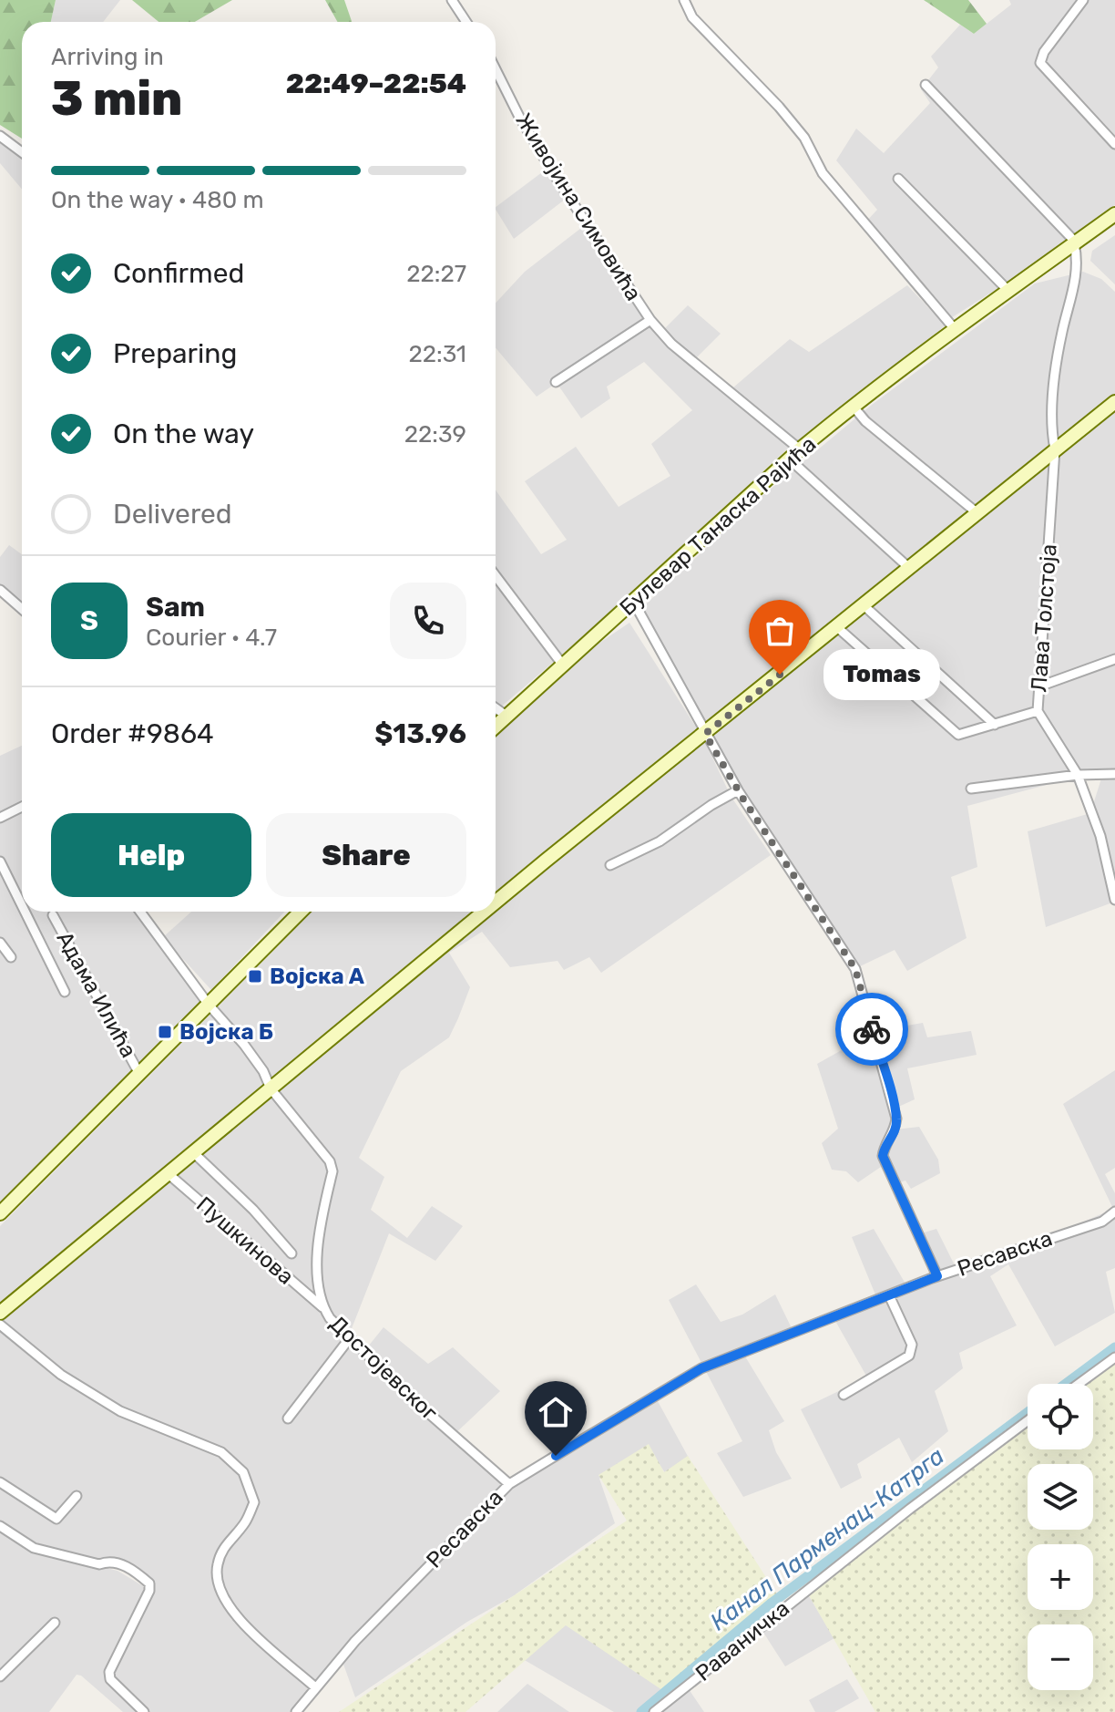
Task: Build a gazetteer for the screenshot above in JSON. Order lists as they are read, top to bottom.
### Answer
{
  "streets": {
    "street": [
      "Живојина Симовића",
      "Булевар Танаска Рајића",
      "Лава Толстоја",
      "Адама Илића",
      "Пушкинова",
      "Ресавска",
      "Достојевског",
      "Раваничка"
    ]
  },
  "crossings": [
    ["Живојина Симовића", "Булевар Танаска Рајића"],
    ["Пушкинова", "Достојевског"],
    ["Ресавска", "Достојевског"]
  ],
  "water": ["Канал Парменац-Катрга"],
  "places": {
    "other": ["Tomas"],
    "transit": ["Војска А", "Војска Б"]
  },
  "page": {
    "heading": ["3 min", "Arriving in", "22:49–22:54"],
    "panel": [
      "Sam",
      "Courier · 4.7",
      "Order #9864",
      "$13.96"
    ],
    "bar": "On the way · 480 m",
    "list": [
      ["Confirmed", "22:27"],
      ["Preparing", "22:31"],
      ["On the way", "22:39"],
      "Delivered"
    ],
    "round": "S",
    "bubble": "Tomas",
    "buttons": ["Help", "Share"],
    "map_buttons": ["+", "−"]
  }
}
